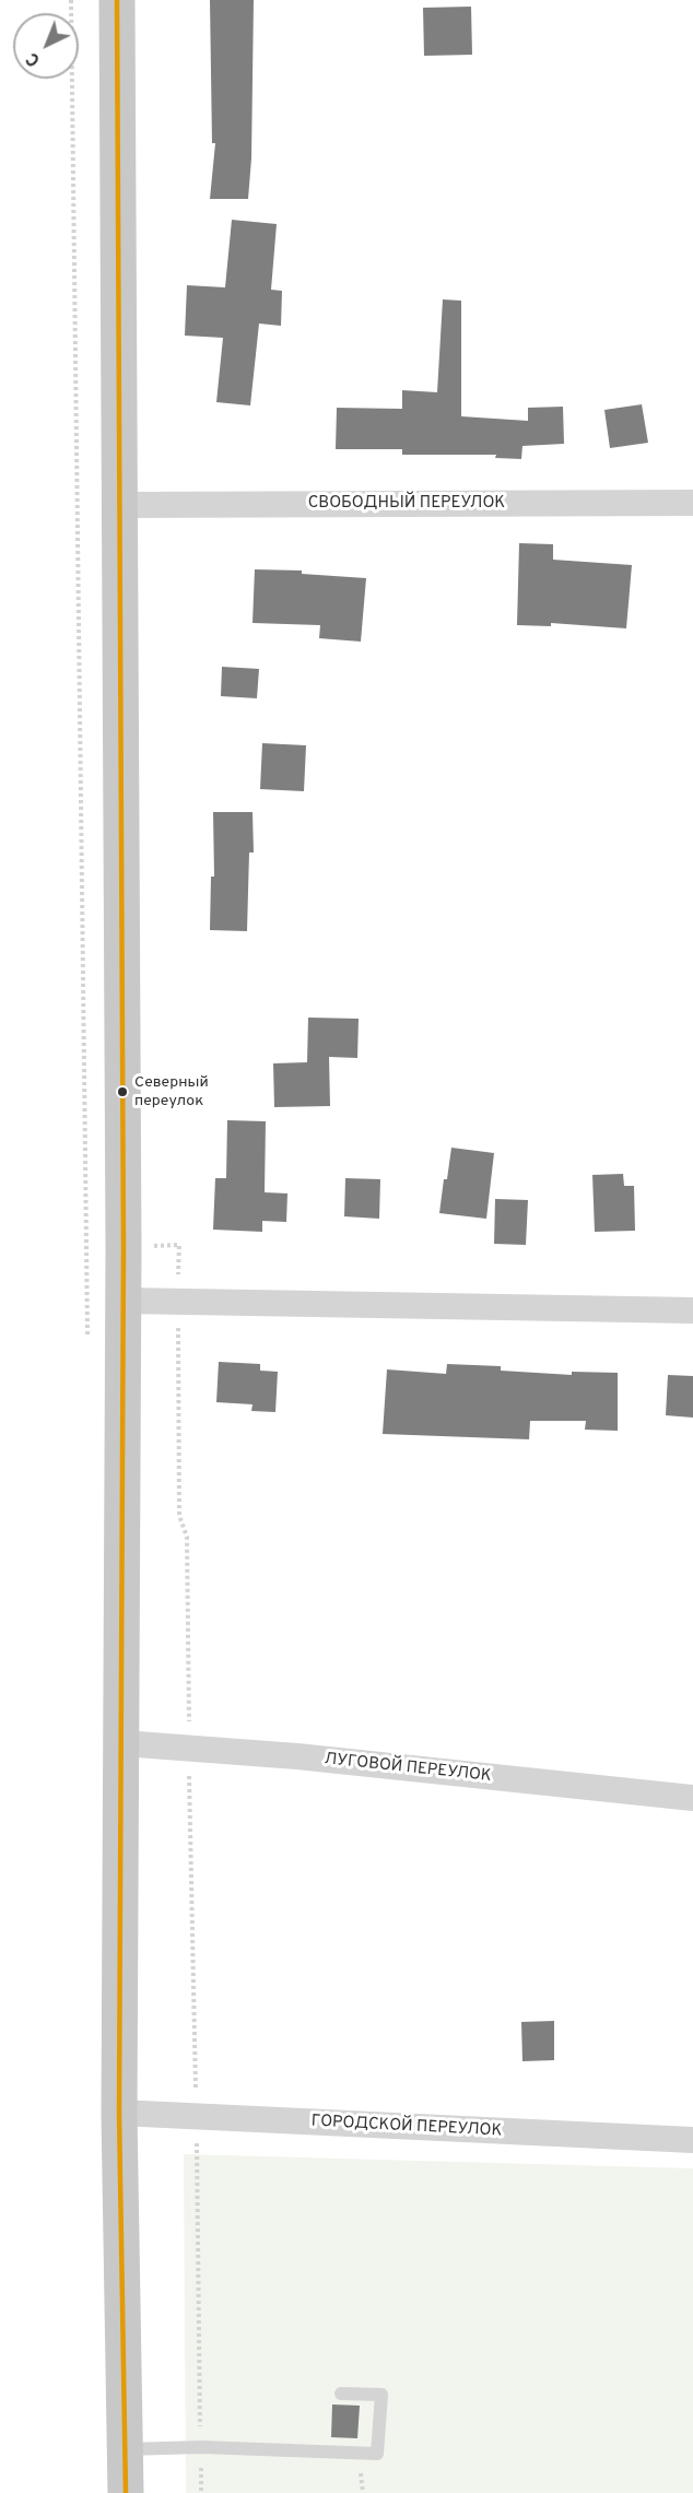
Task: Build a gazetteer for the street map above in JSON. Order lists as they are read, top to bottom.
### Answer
{
  "streets": {
    "street": ["СВОБОДНЫЙ ПЕРЕУЛОК", "ЛУГОВОЙ ПЕРЕУЛОК", "ГОРОДСКОЙ ПЕРЕУЛОК"]
  },
  "places": ["Северный переулок"],
  "north": "bottom left"
}
